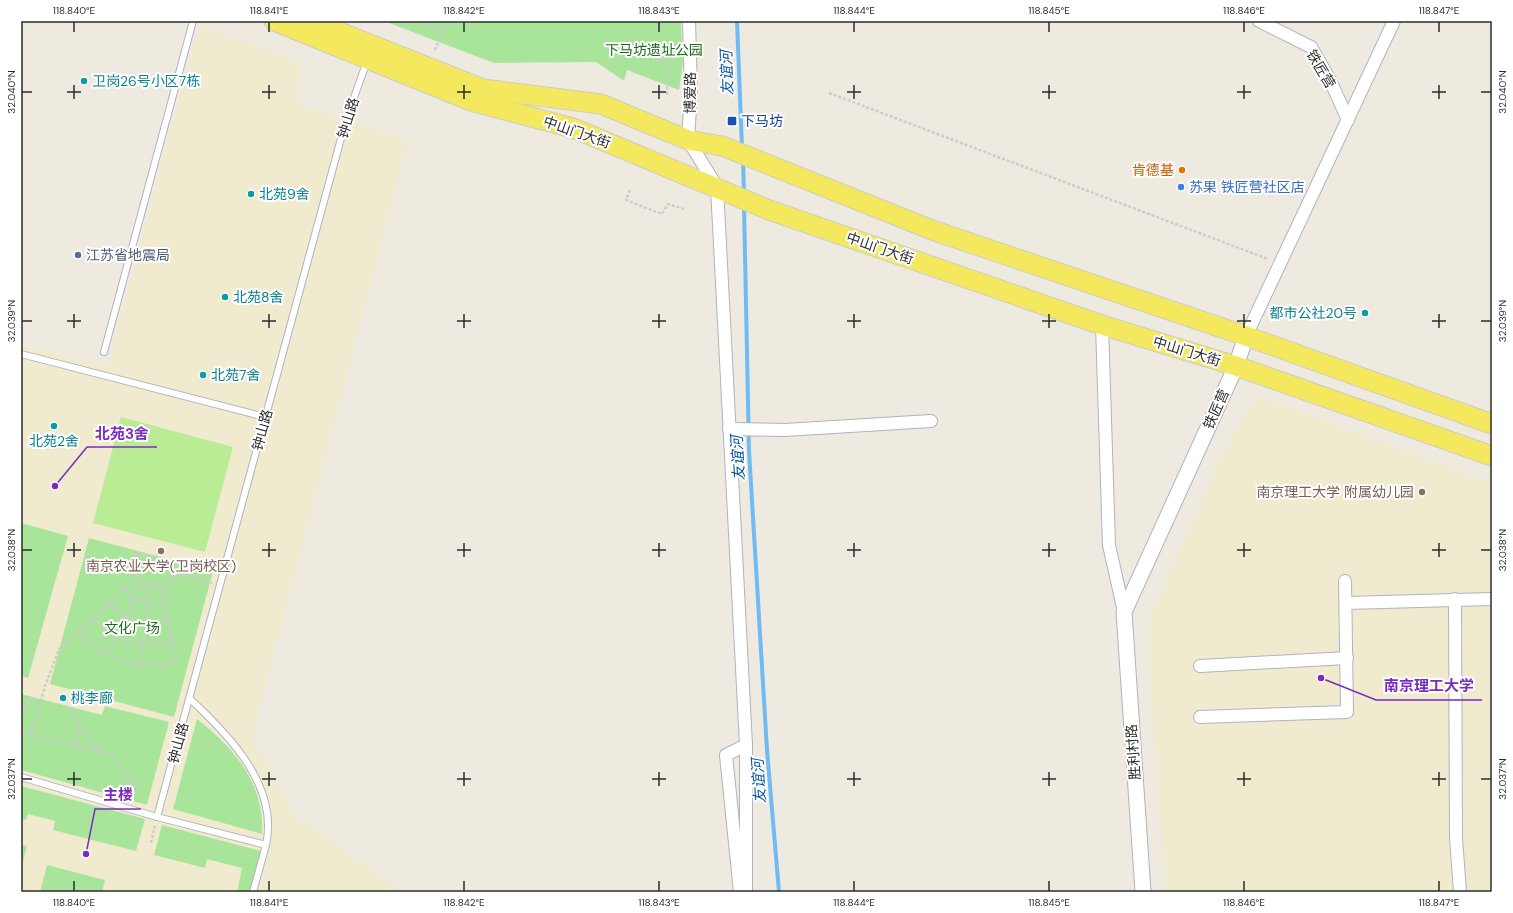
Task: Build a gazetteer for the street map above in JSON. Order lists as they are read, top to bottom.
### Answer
{
  "streets": {
    "main road": ["中山门大街"],
    "street": ["铁匠营", "博爱路", "胜利村路"],
    "lane": ["钟山路"]
  },
  "crossings": [
    ["铁匠营", "中山门大街"],
    ["铁匠营", "胜利村路"],
    ["博爱路", "中山门大街"],
    ["钟山路", "中山门大街"]
  ],
  "water": ["友谊河"],
  "parks": ["下马坊遗址公园", "文化广场"],
  "places": {
    "other": [
      "卫岗26号小区7栋",
      "肯德基",
      "苏果 铁匠营社区店",
      "北苑9舍",
      "江苏省地震局",
      "北苑8舍",
      "都市公社20号",
      "北苑7舍",
      "北苑2舍",
      "北苑3舍",
      "南京理工大学 附属幼儿园",
      "南京农业大学(卫岗校区)",
      "南京理工大学",
      "桃李廊",
      "主楼"
    ],
    "transit": ["下马坊"]
  },
  "coordinates": [
    "118.840°E",
    "118.841°E",
    "118.842°E",
    "118.843°E",
    "118.844°E",
    "118.845°E",
    "118.846°E",
    "118.847°E",
    "32.040°N",
    "32.039°N",
    "32.038°N",
    "32.037°N"
  ]
}
